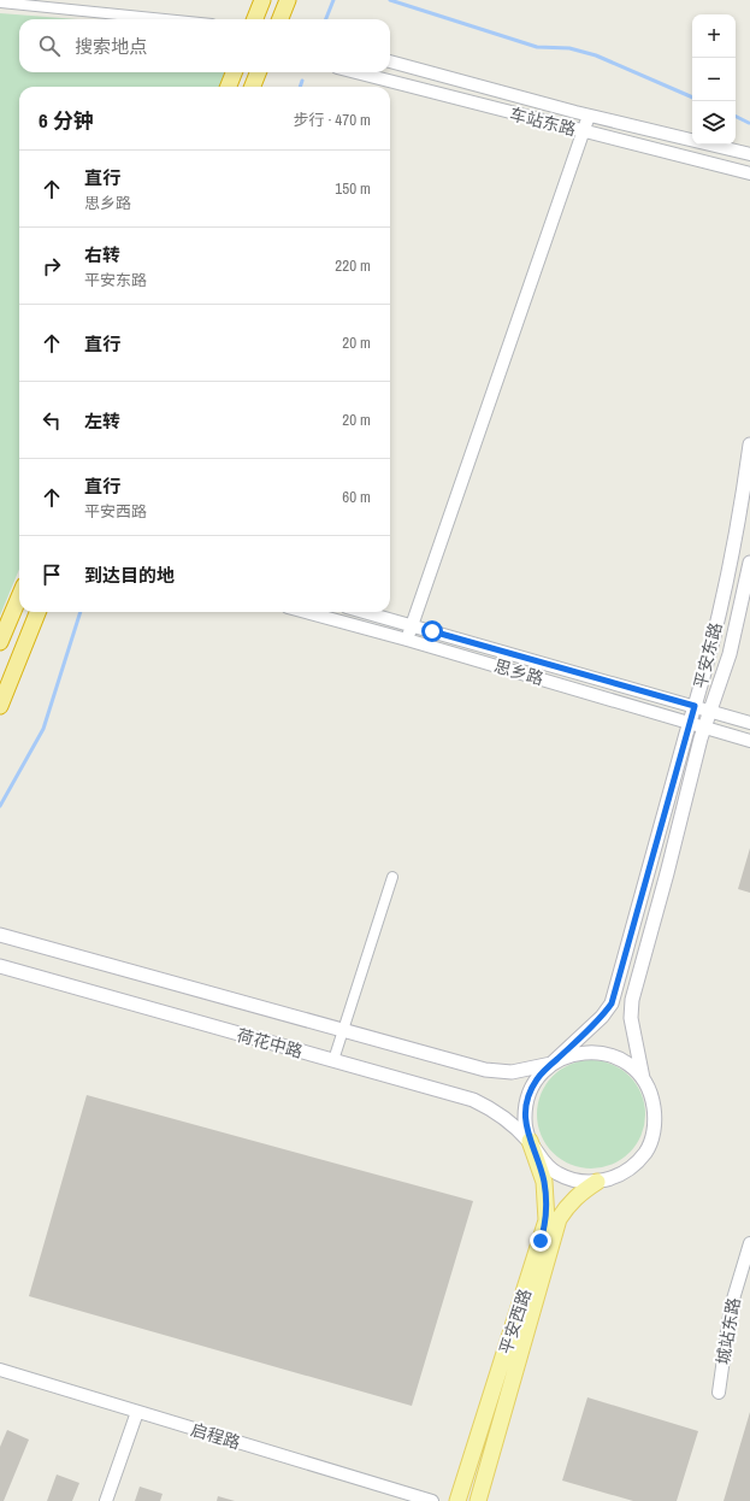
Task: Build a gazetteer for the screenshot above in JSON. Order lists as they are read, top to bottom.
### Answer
{
  "streets": {
    "main road": ["平安东路", "荷花中路", "平安西路"],
    "street": [
      "车站东路",
      "思乡路",
      "城站东路",
      "启程路"
    ]
  },
  "crossings": [
    ["平安东路", "思乡路"],
    ["平安东路", "荷花中路"],
    ["平安东路", "平安西路"],
    ["荷花中路", "平安西路"]
  ],
  "page": {
    "map_buttons": ["+", "−"],
    "search": "搜索地点",
    "heading": ["6 分钟", "步行 · 470 m"],
    "list": [
      ["直行", "思乡路", "150 m"],
      ["右转", "平安东路", "220 m"],
      ["直行", "20 m"],
      ["左转", "20 m"],
      ["直行", "平安西路", "60 m"],
      "到达目的地"
    ]
  }
}
